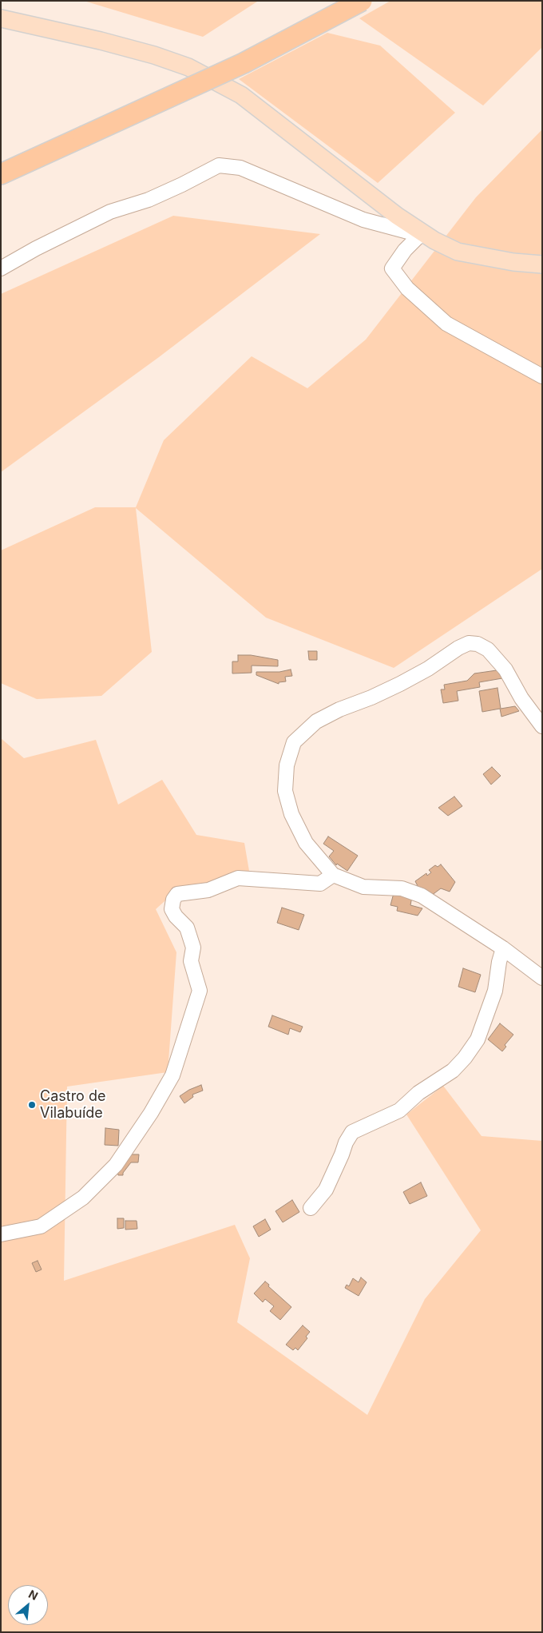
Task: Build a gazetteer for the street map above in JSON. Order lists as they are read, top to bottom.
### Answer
{
  "places": ["Castro de Vilabuíde"],
  "north": "top right"
}
